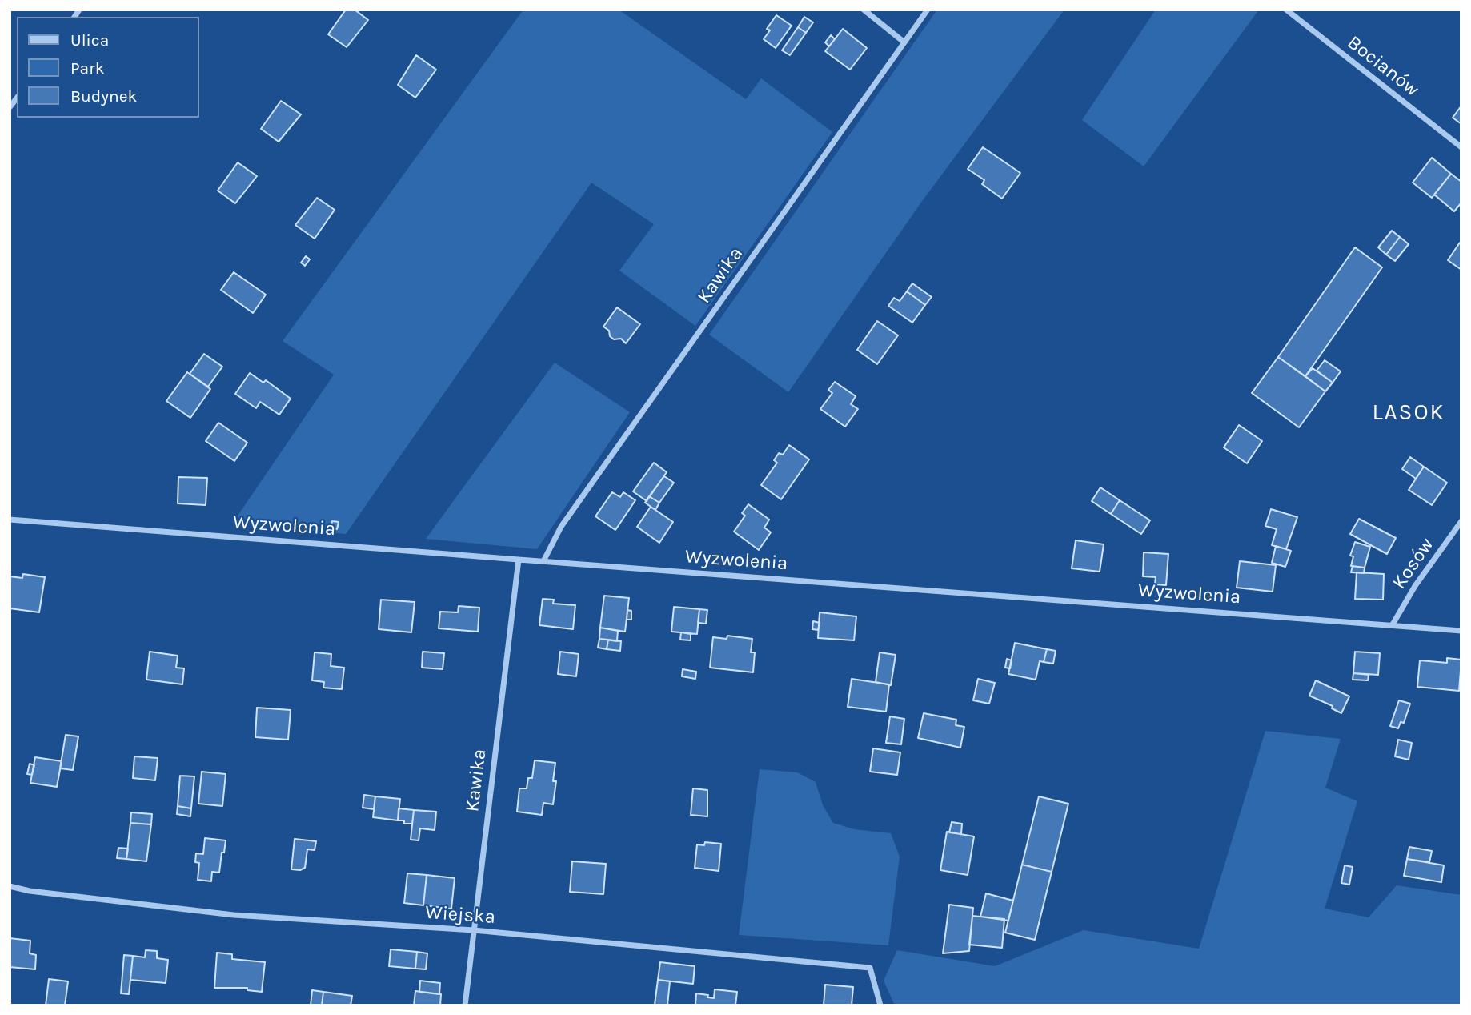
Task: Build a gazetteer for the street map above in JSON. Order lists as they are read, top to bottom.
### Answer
{
  "streets": {
    "street": [
      "Bocianów",
      "Kawika",
      "Wyzwolenia",
      "Kosów",
      "Wiejska"
    ]
  },
  "crossings": [
    ["Kawika", "Wyzwolenia"],
    ["Kawika", "Wiejska"],
    ["Wyzwolenia", "Kosów"]
  ],
  "districts": ["LASOK"],
  "legend": ["Ulica", "Park", "Budynek"]
}
